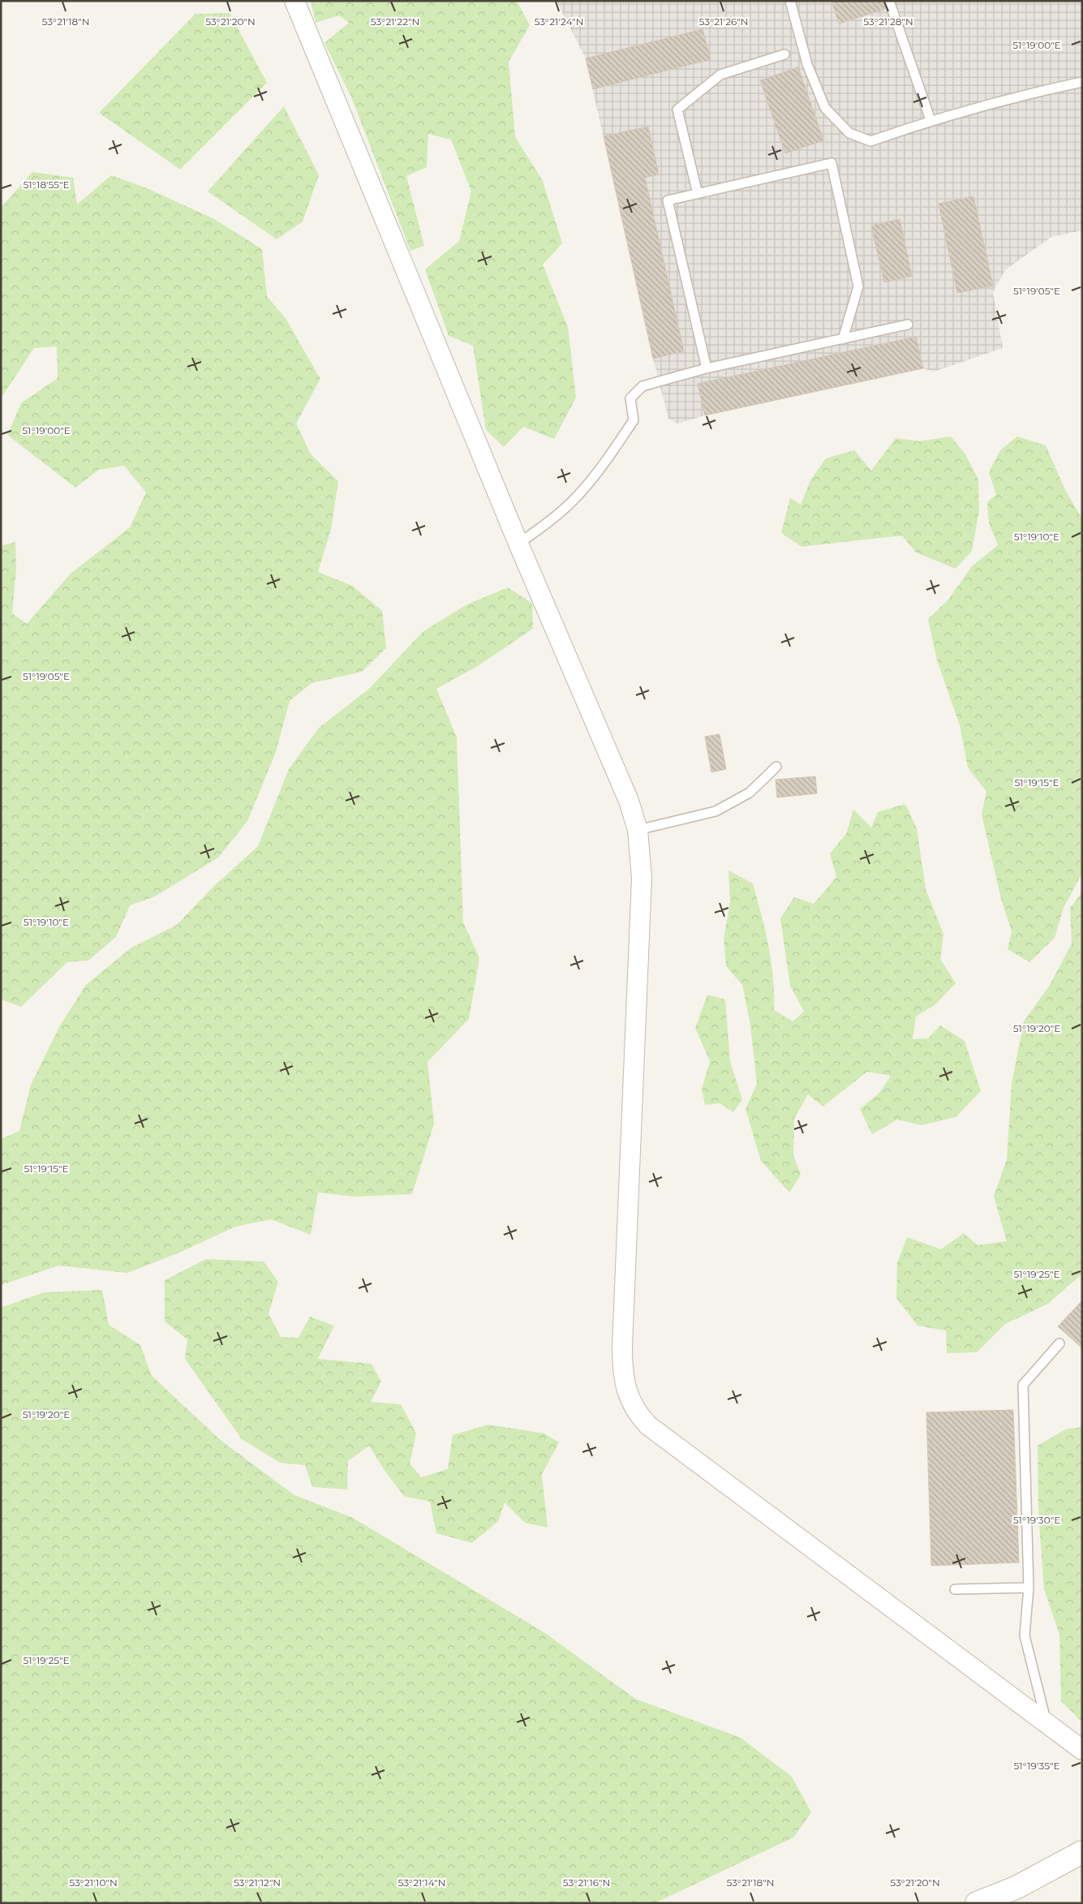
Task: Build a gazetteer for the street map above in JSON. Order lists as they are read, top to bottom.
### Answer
{
  "coordinates": [
    "53°21'22\"N",
    "53°21'24\"N",
    "53°21'28\"N",
    "53°21'18\"N",
    "53°21'20\"N",
    "53°21'26\"N",
    "51°19'00\"E",
    "51°18'55\"E",
    "51°19'05\"E",
    "51°19'10\"E",
    "51°19'15\"E",
    "51°19'20\"E",
    "51°19'25\"E",
    "51°19'30\"E",
    "51°19'35\"E",
    "53°21'10\"N",
    "53°21'12\"N",
    "53°21'14\"N",
    "53°21'16\"N"
  ]
}
